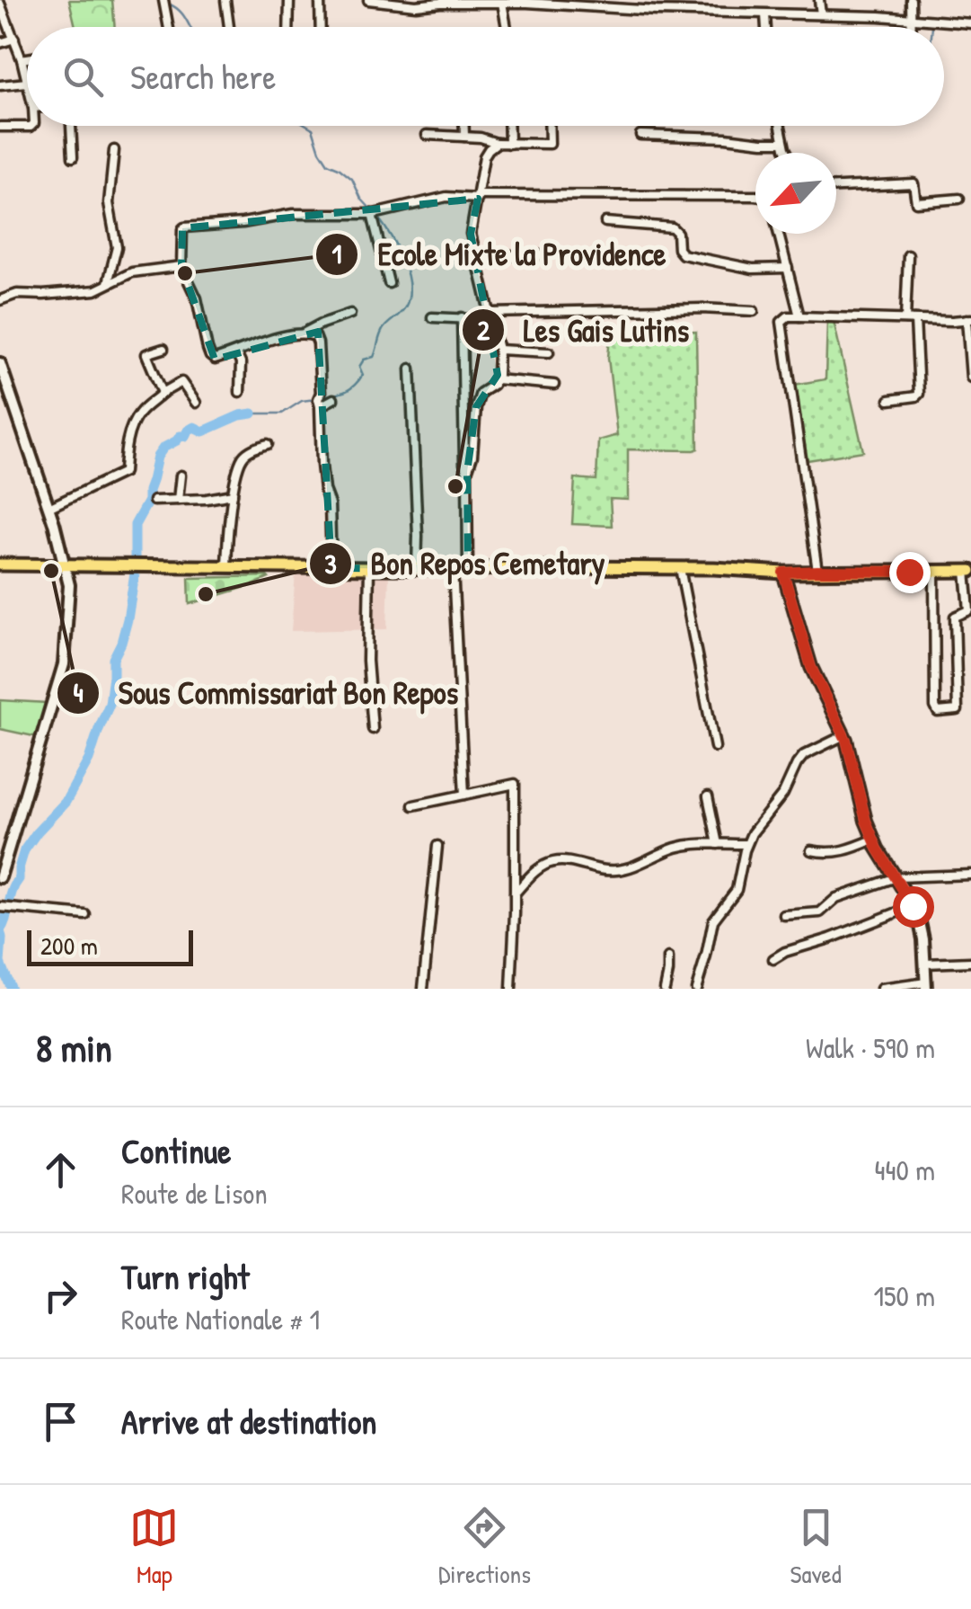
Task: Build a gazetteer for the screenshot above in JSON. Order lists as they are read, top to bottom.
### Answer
{
  "places": [
    "Ecole Mixte la Providence",
    "Les Gais Lutins",
    "Sous Commissariat Bon Repos",
    "Bon Repos Cemetary"
  ],
  "scale_bar": "200 m",
  "north": "bottom left",
  "page": {
    "search": "Search here",
    "scale": "200 m",
    "heading": ["8 min", "Walk · 590 m"],
    "list": [
      ["Continue", "Route de Lison", "440 m"],
      ["Turn right", "Route Nationale # 1", "150 m"],
      "Arrive at destination"
    ],
    "nav": ["Map", "Directions", "Saved"]
  }
}
